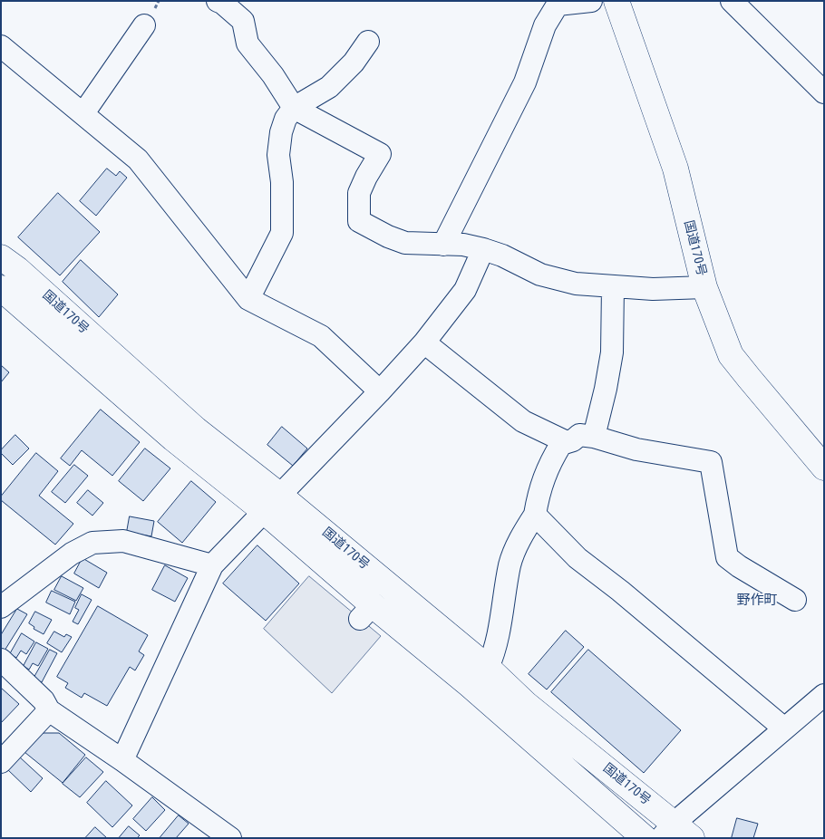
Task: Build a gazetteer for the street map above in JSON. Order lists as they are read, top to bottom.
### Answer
{
  "streets": {
    "highway": ["国道170号"]
  },
  "districts": ["野作町"]
}
